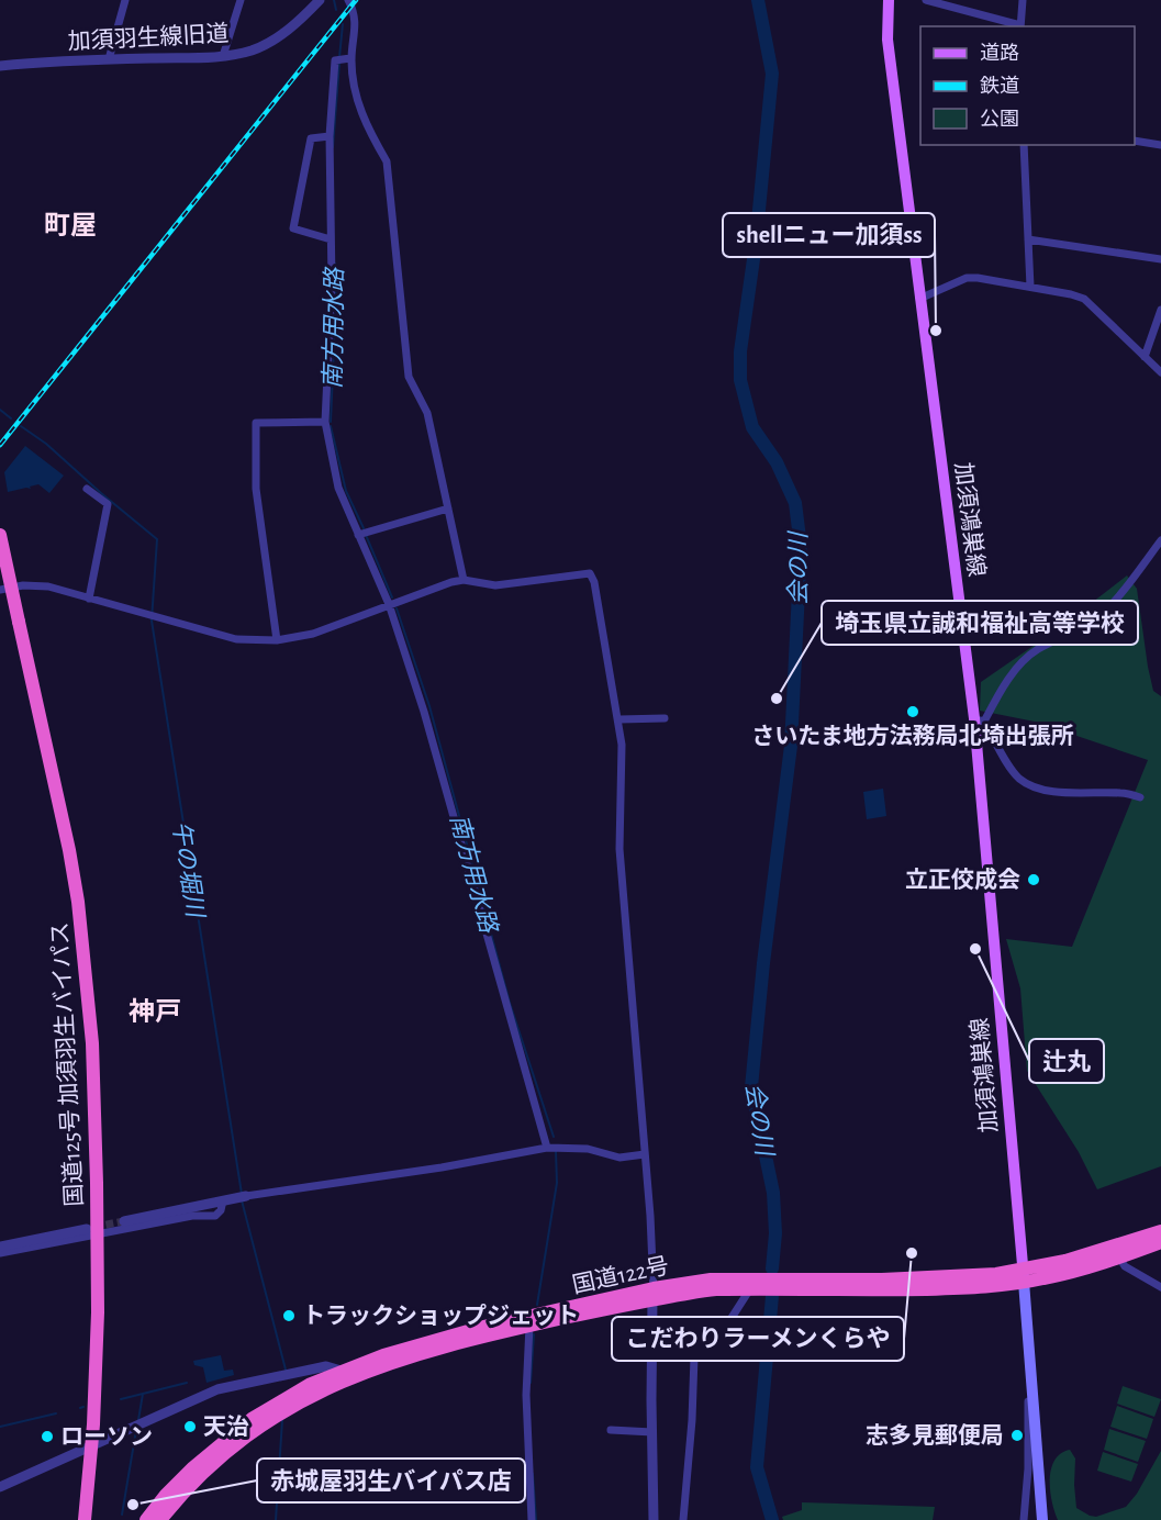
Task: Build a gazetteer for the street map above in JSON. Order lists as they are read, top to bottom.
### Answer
{
  "streets": {
    "highway": ["国道125号 加須羽生バイパス", "国道122号"],
    "main road": ["加須鴻巣線"],
    "street": ["加須羽生線旧道"]
  },
  "crossings": [
    ["加須鴻巣線", "国道122号"]
  ],
  "districts": ["町屋", "神戸"],
  "water": ["南方用水路", "会の川", "午の堀川"],
  "places": [
    "shellニュー加須ss",
    "埼玉県立誠和福祉高等学校",
    "さいたま地方法務局北埼出張所",
    "立正佼成会",
    "辻丸",
    "こだわりラーメンくらや",
    "トラックショップジェット",
    "天治",
    "志多見郵便局",
    "ローソン",
    "赤城屋羽生バイパス店"
  ],
  "legend": ["道路", "鉄道", "公園"]
}
